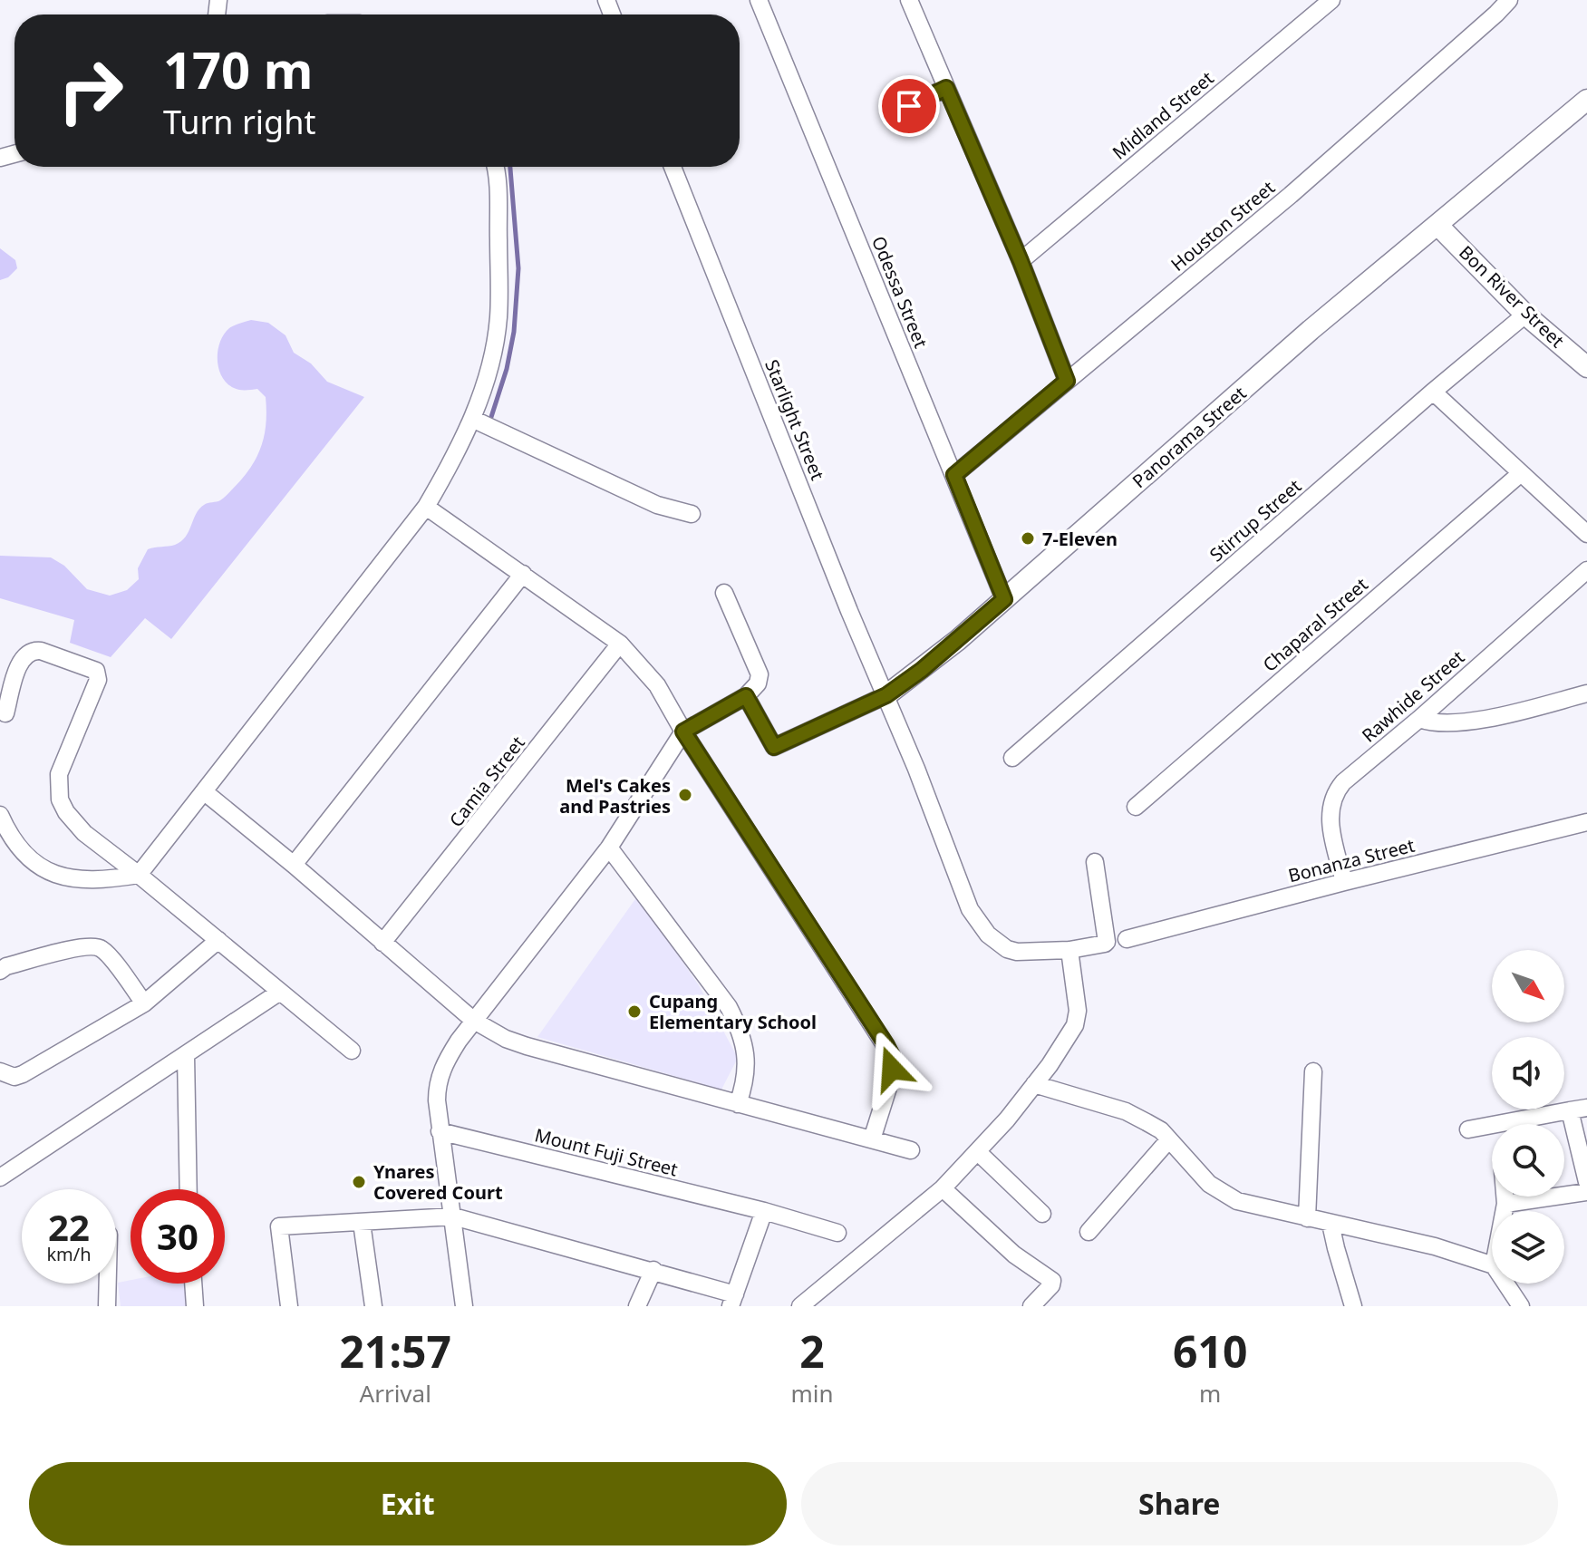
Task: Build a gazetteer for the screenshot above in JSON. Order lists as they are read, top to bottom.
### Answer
{
  "streets": {
    "street": [
      "Midland Street",
      "Houston Street",
      "Odessa Street",
      "Bon River Street",
      "Starlight Street",
      "Panorama Street",
      "Stirrup Street",
      "Chaparal Street",
      "Rawhide Street",
      "Camia Street",
      "Bonanza Street",
      "Mount Fuji Street"
    ]
  },
  "crossings": [
    ["Houston Street", "Odessa Street"],
    ["Odessa Street", "Panorama Street"],
    ["Bon River Street", "Panorama Street"],
    ["Bon River Street", "Stirrup Street"],
    ["Starlight Street", "Panorama Street"],
    ["Rawhide Street", "Bonanza Street"]
  ],
  "places": [
    "7-Eleven",
    "Mel's Cakes and Pastries",
    "Cupang Elementary School",
    "Ynares Covered Court"
  ],
  "north": "bottom right",
  "page": {
    "turn": ["170 m", "Turn right"],
    "speed": "22 km/h",
    "limit": "30",
    "eta": [
      "21:57",
      "Arrival",
      "2",
      "min",
      "610",
      "m"
    ],
    "buttons": ["Exit", "Share"]
  }
}
